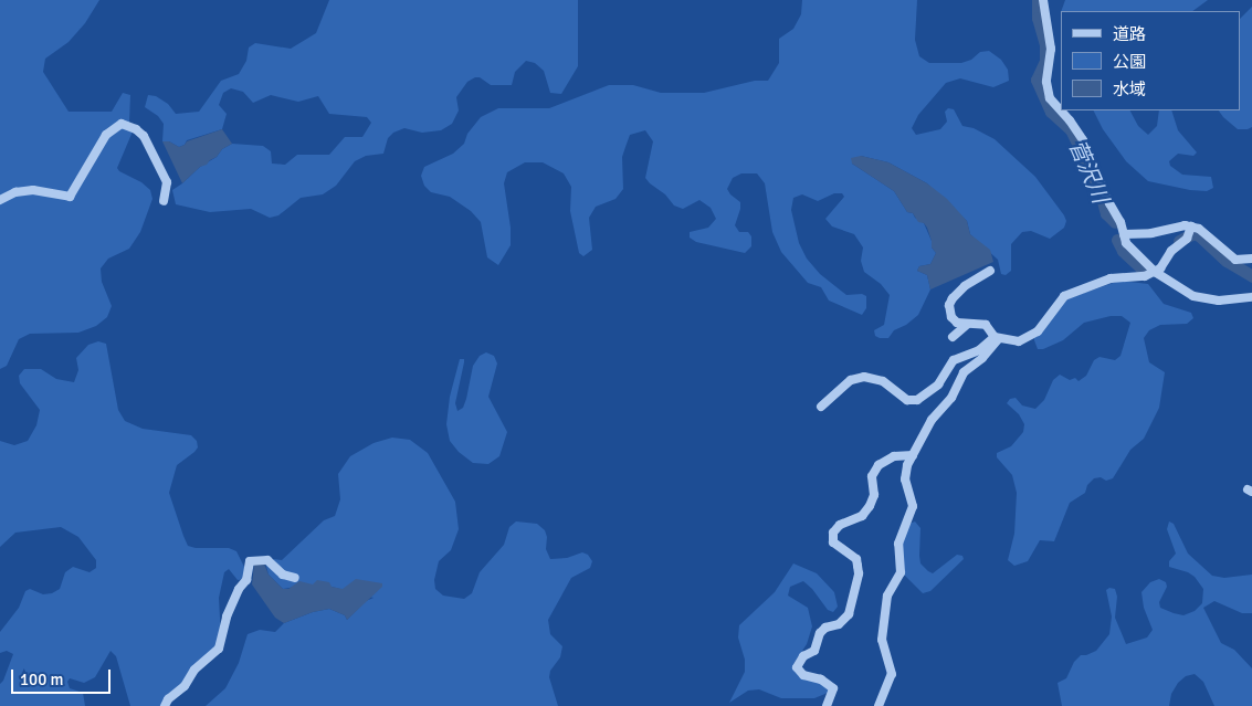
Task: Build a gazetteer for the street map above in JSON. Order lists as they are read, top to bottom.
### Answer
{
  "water": ["菅沢川"],
  "legend": ["道路", "公園", "水域"],
  "scale_bar": "100 m"
}
